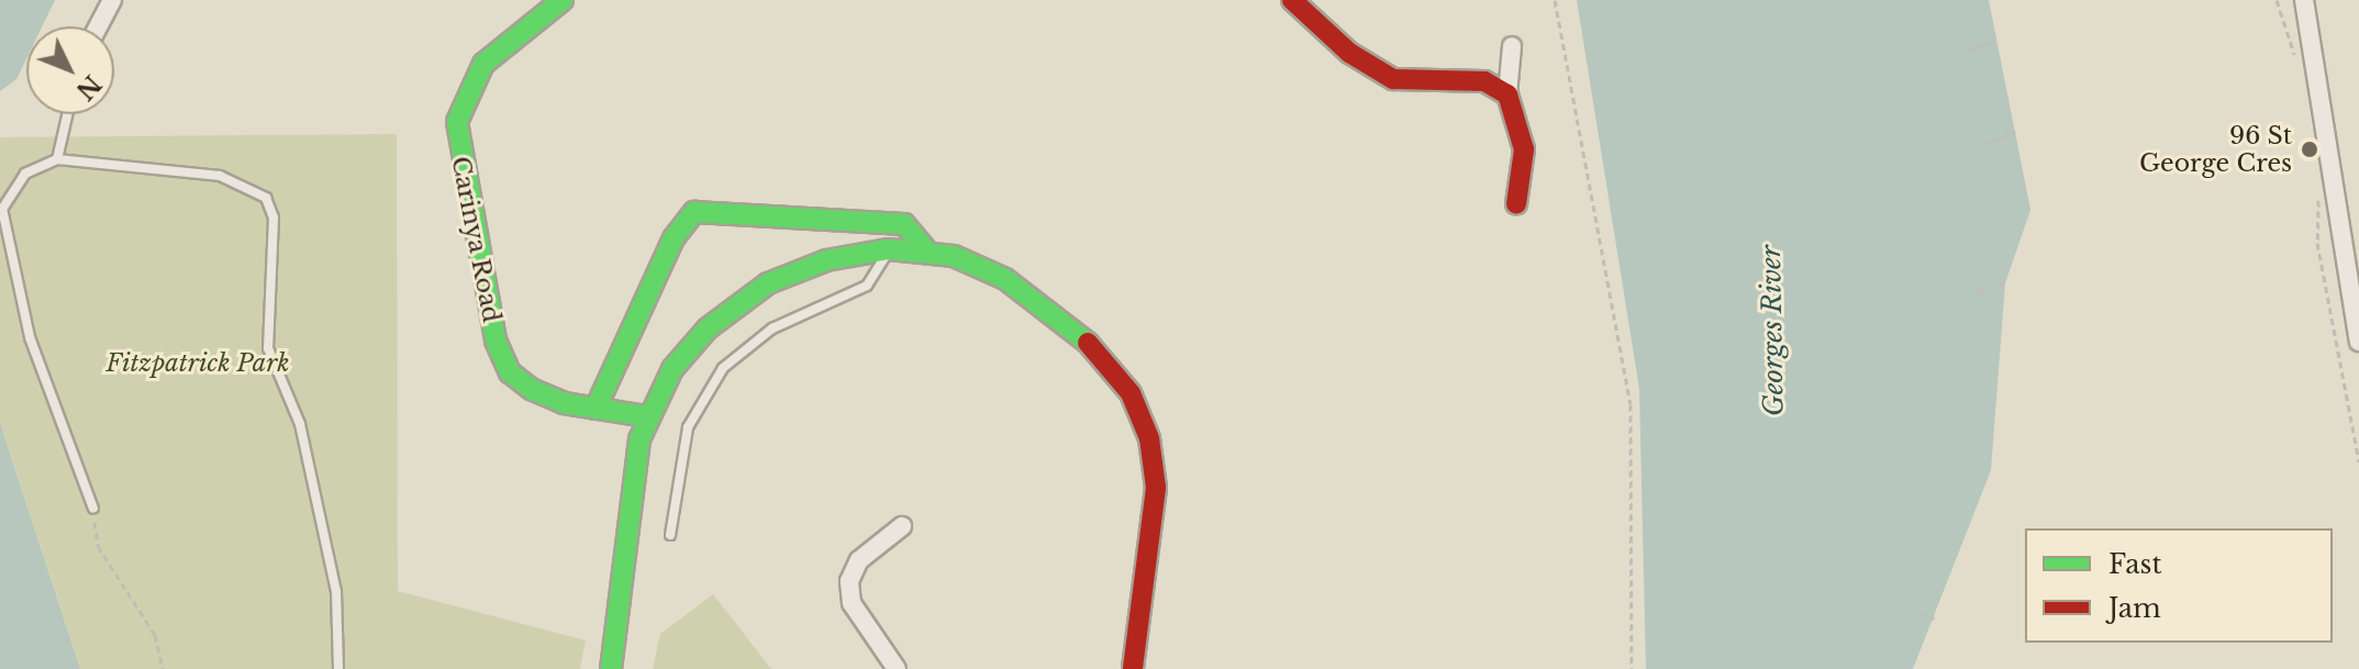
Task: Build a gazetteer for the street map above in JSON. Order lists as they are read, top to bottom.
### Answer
{
  "streets": {
    "street": ["Carinya Road"]
  },
  "water": ["Georges River"],
  "parks": ["Fitzpatrick Park"],
  "places": ["96 St George Cres"],
  "legend": ["Fast", "Jam"],
  "north": "bottom right"
}
